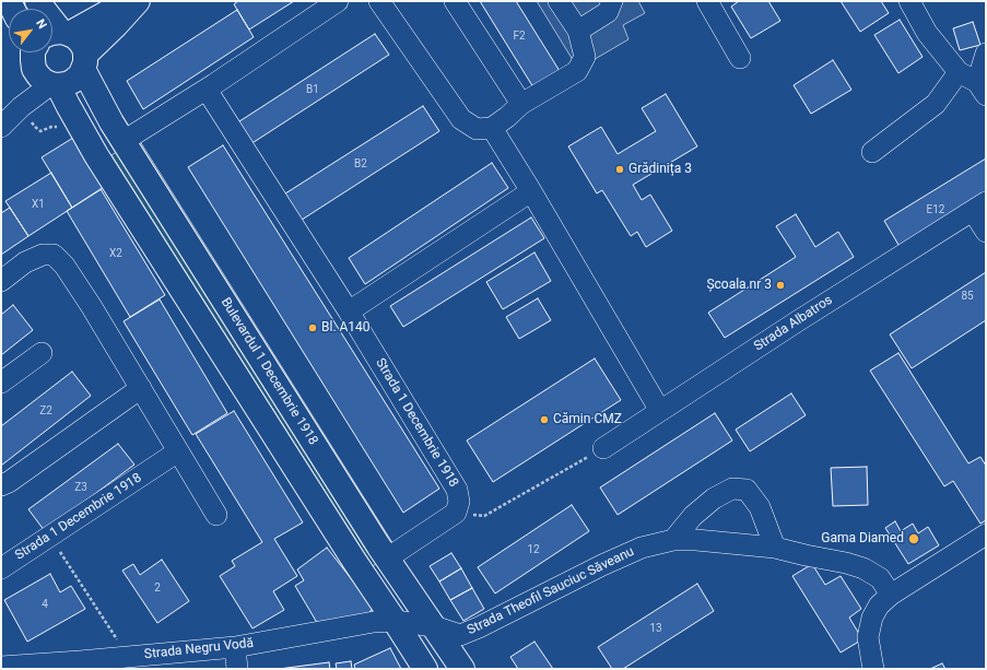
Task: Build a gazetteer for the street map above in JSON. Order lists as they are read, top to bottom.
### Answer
{
  "streets": {
    "main road": ["Bulevardul 1 Decembrie 1918"],
    "street": [
      "Strada Albatros",
      "Strada 1 Decembrie 1918",
      "Strada Theofil Sauciuc Săveanu",
      "Strada Negru Vodă"
    ]
  },
  "crossings": [
    ["Bulevardul 1 Decembrie 1918", "Strada Theofil Sauciuc Săveanu"],
    ["Strada Theofil Sauciuc Săveanu", "Strada Negru Vodă"]
  ],
  "places": [
    "Grădinița 3",
    "Școala nr 3",
    "Bl. A140",
    "Cămin CMZ",
    "Gama Diamed"
  ],
  "house_numbers": [
    "F2",
    "B1",
    "B2",
    "X1",
    "E12",
    "X2",
    "85",
    "Z2",
    "Z3",
    "12",
    "2",
    "4",
    "13"
  ],
  "north": "top right"
}
